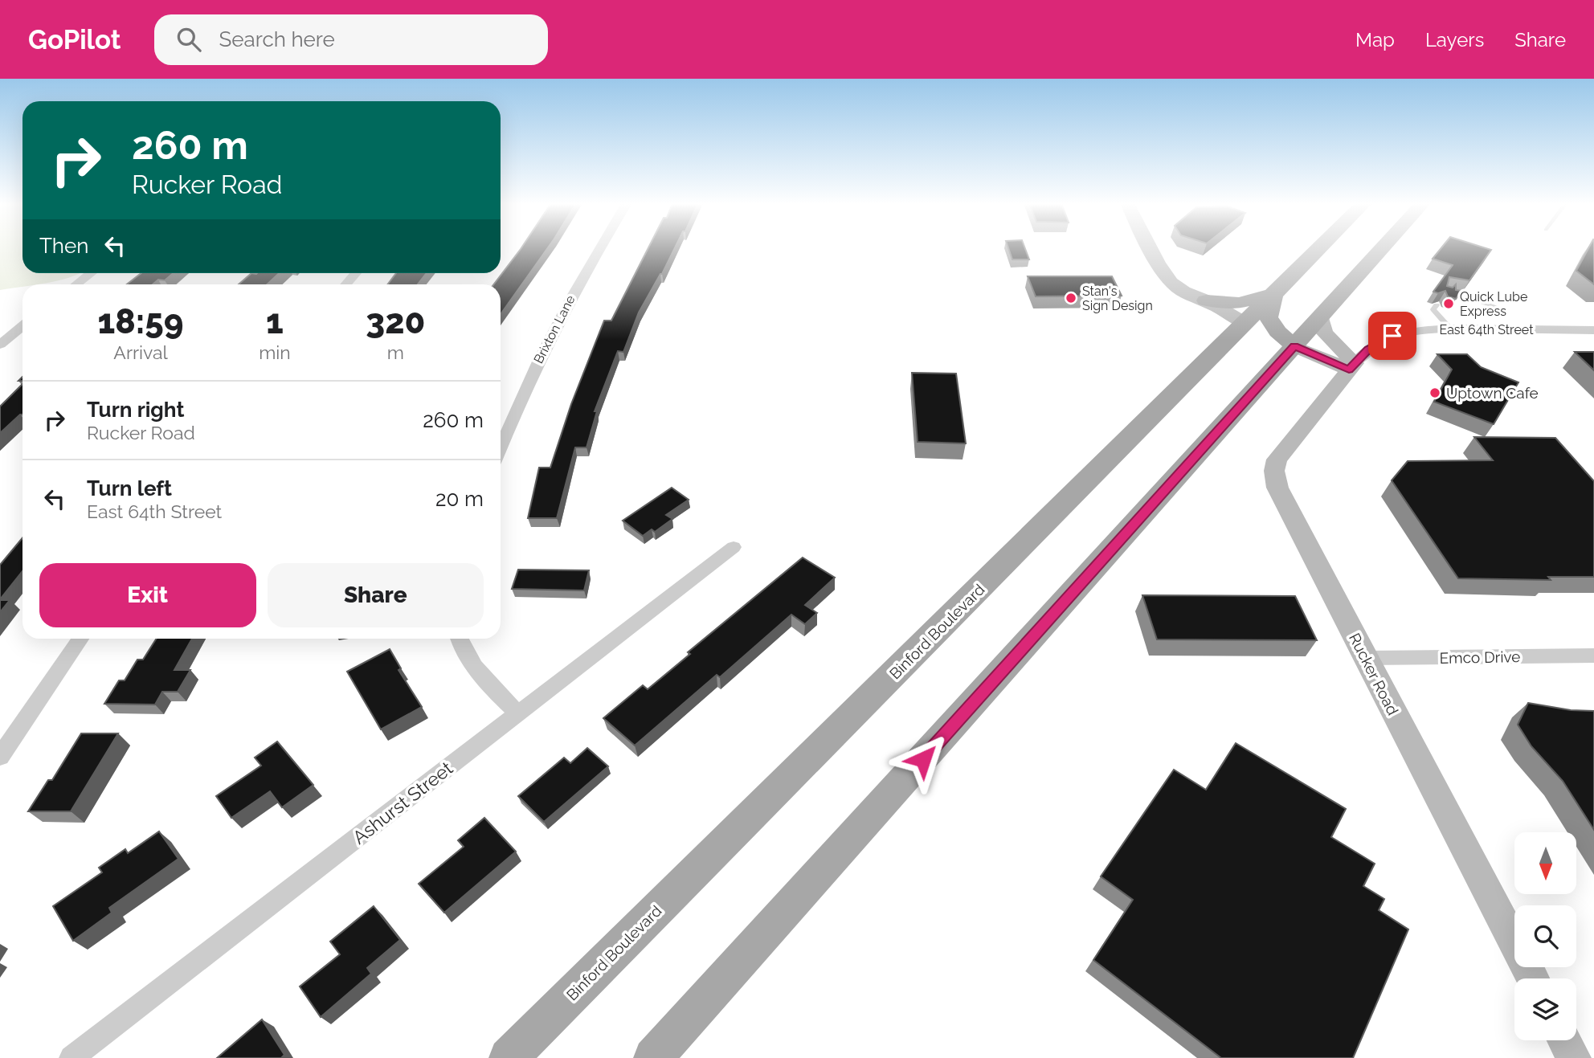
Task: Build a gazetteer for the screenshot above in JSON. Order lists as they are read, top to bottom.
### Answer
{
  "streets": {
    "main road": ["Binford Boulevard"],
    "street": [
      "Brixton Lane",
      "East 64th Street",
      "Emco Drive",
      "Rucker Road",
      "Ashurst Street"
    ]
  },
  "crossings": [
    ["East 64th Street", "Rucker Road"],
    ["Emco Drive", "Rucker Road"]
  ],
  "places": ["Stan's Sign Design", "Quick Lube Express", "Uptown Cafe"],
  "north": "bottom",
  "page": {
    "header": "GoPilot",
    "search": "Search here",
    "nav": ["Map", "Layers", "Share"],
    "turn": ["260 m", "Rucker Road"],
    "then": "Then",
    "eta": [
      "18:59",
      "Arrival",
      "1",
      "min",
      "320",
      "m"
    ],
    "list": [
      {
        "name": "Turn right",
        "note": "Rucker Road",
        "value": "260 m"
      },
      {
        "name": "Turn left",
        "note": "East 64th Street",
        "value": "20 m"
      }
    ],
    "buttons": ["Exit", "Share"]
  }
}
